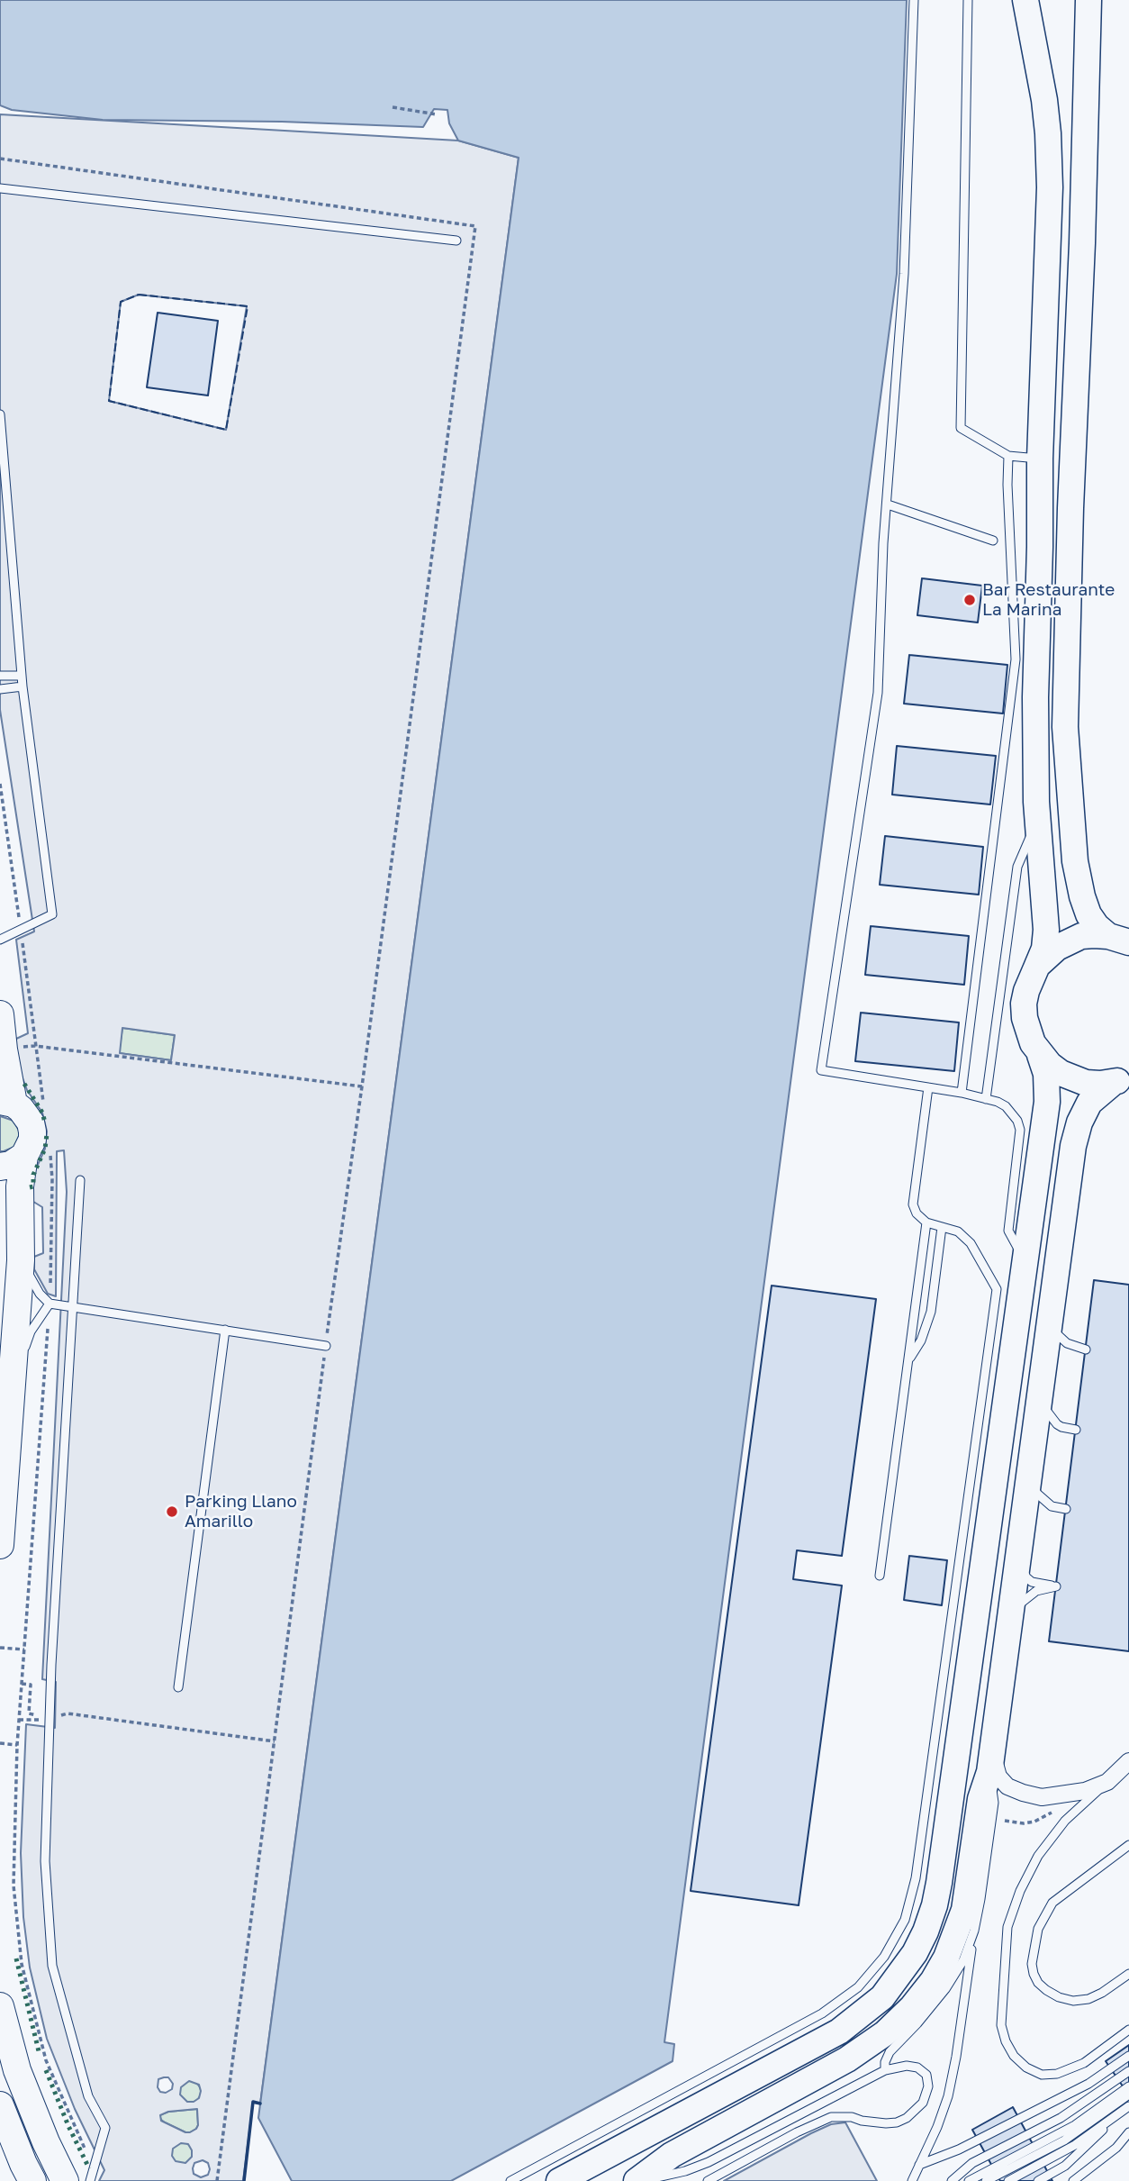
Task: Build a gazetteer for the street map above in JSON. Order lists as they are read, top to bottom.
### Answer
{
  "places": ["Bar Restaurante La Marina", "Parking Llano Amarillo"]
}
